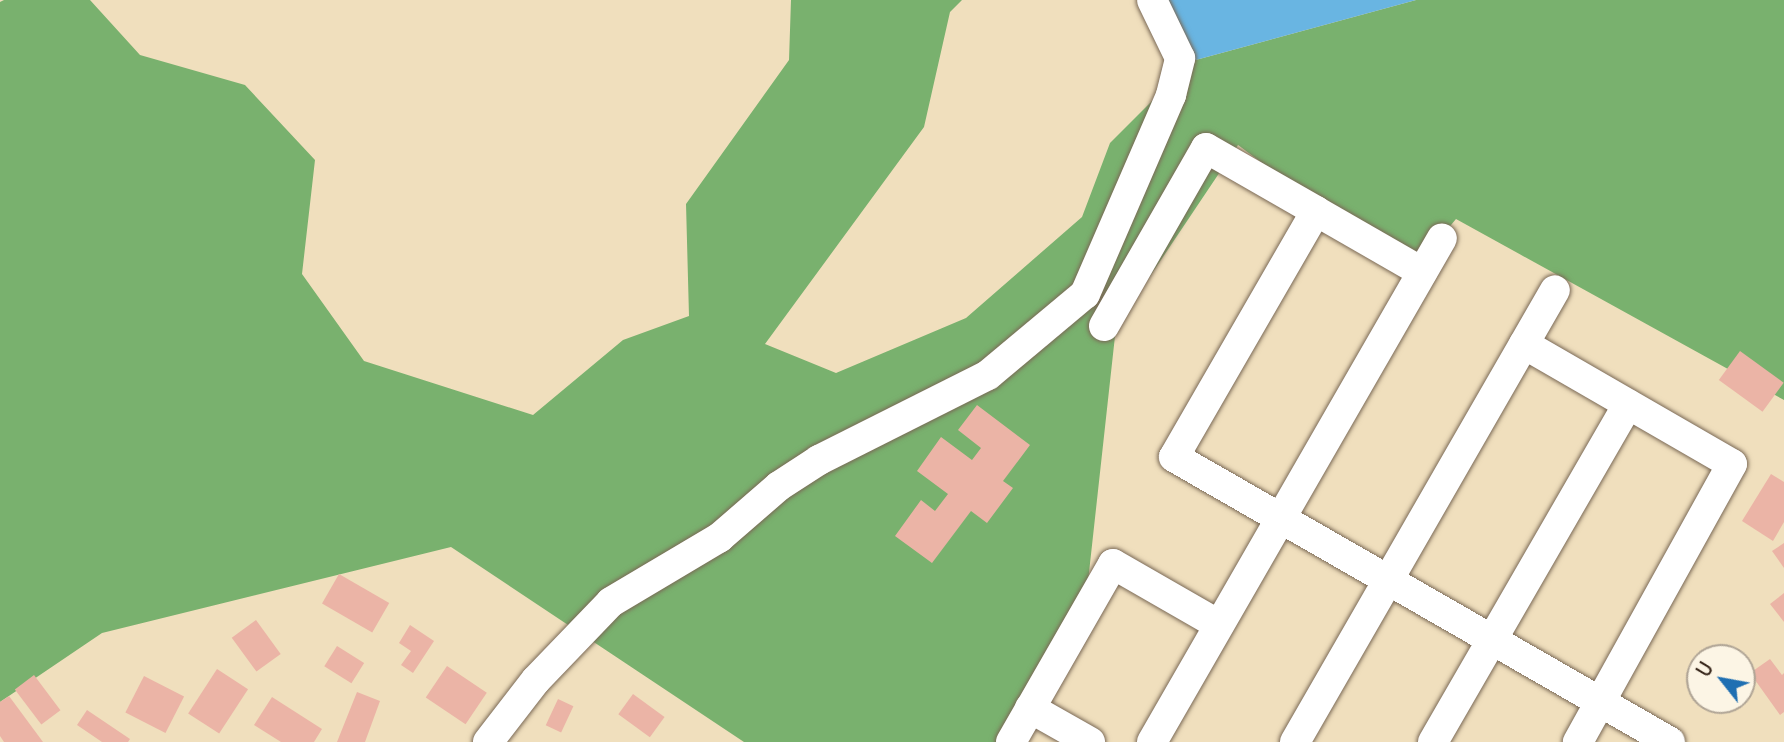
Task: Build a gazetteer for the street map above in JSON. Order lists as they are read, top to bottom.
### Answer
{
  "north": "top left"
}
